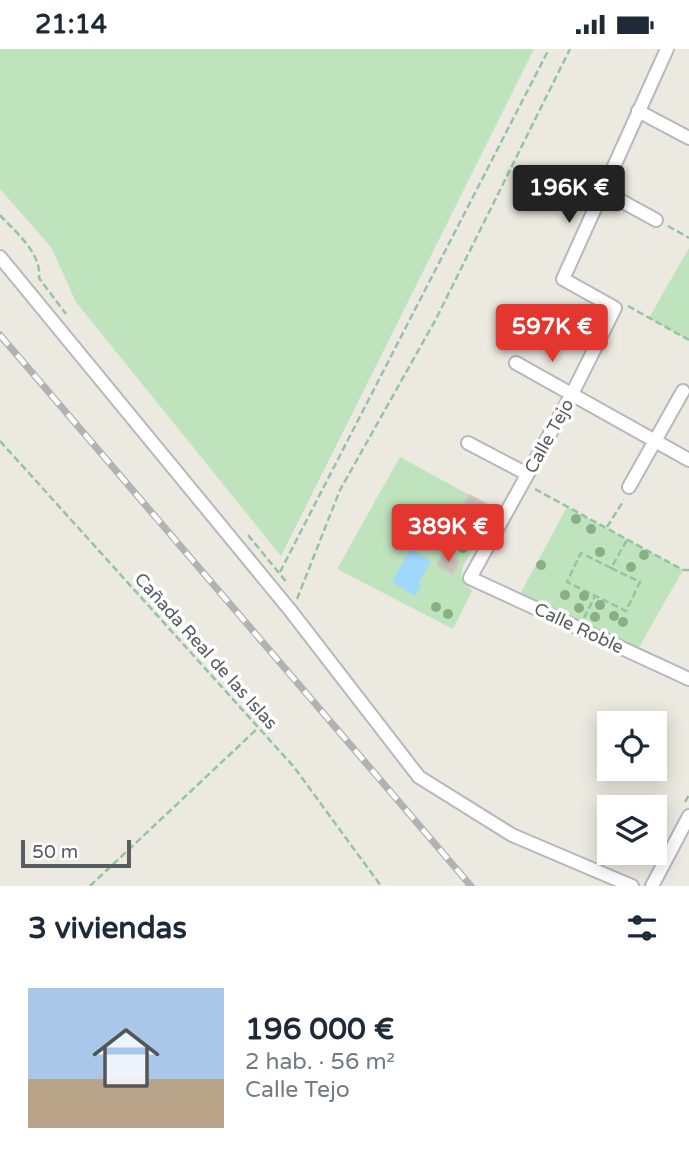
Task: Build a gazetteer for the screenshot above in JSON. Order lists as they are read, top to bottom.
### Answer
{
  "streets": {
    "street": ["Calle Tejo", "Calle Roble"],
    "path": ["Cañada Real de las Islas"]
  },
  "crossings": [
    ["Calle Tejo", "Calle Roble"]
  ],
  "scale_bar": "50 m",
  "page": {
    "status": "21:14",
    "price": ["196K €", "597K €", "389K €"],
    "scale": "50 m",
    "heading": "3 viviendas",
    "list": [
      {
        "name": "196 000 €",
        "note": "2 hab. · 56 m² · Calle Tejo"
      }
    ]
  }
}
